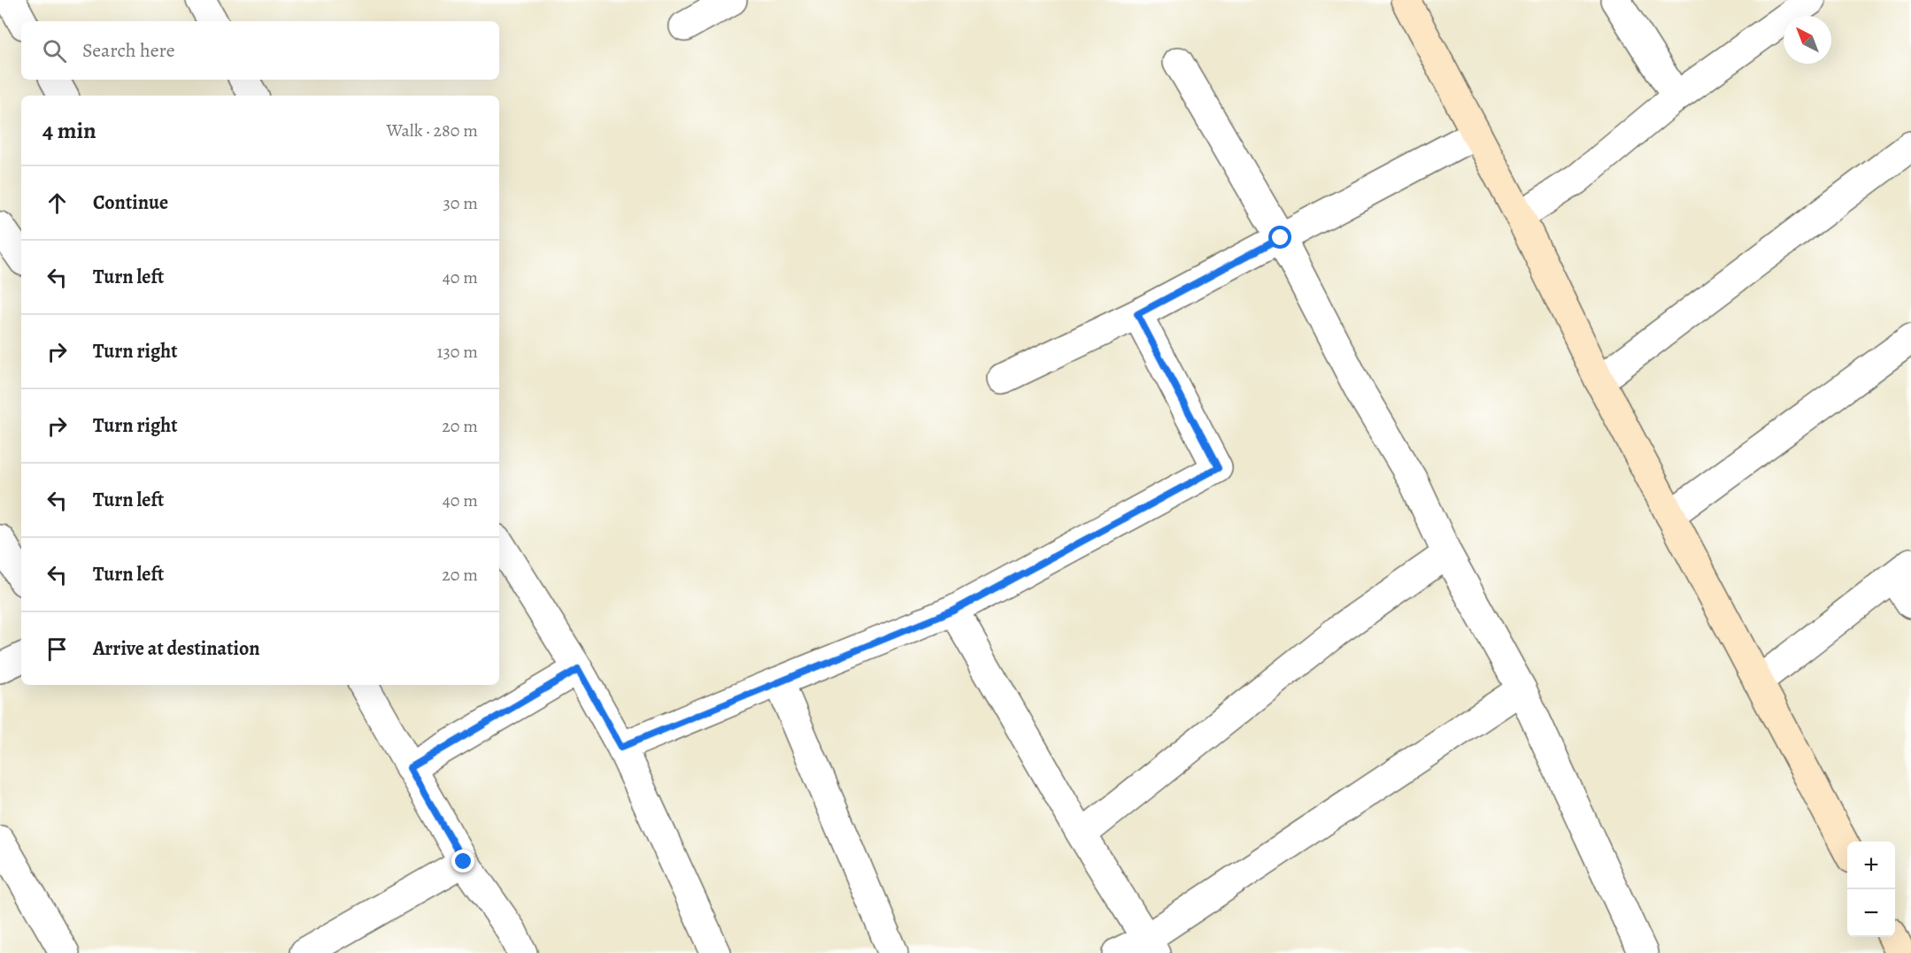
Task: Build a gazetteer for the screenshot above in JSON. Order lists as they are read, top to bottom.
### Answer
{
  "north": "top left",
  "page": {
    "search": "Search here",
    "heading": ["4 min", "Walk · 280 m"],
    "list": [
      ["Continue", "30 m"],
      ["Turn left", "40 m"],
      ["Turn right", "130 m"],
      ["Turn right", "20 m"],
      ["Turn left", "40 m"],
      ["Turn left", "20 m"],
      "Arrive at destination"
    ],
    "map_buttons": ["+", "−"]
  }
}
